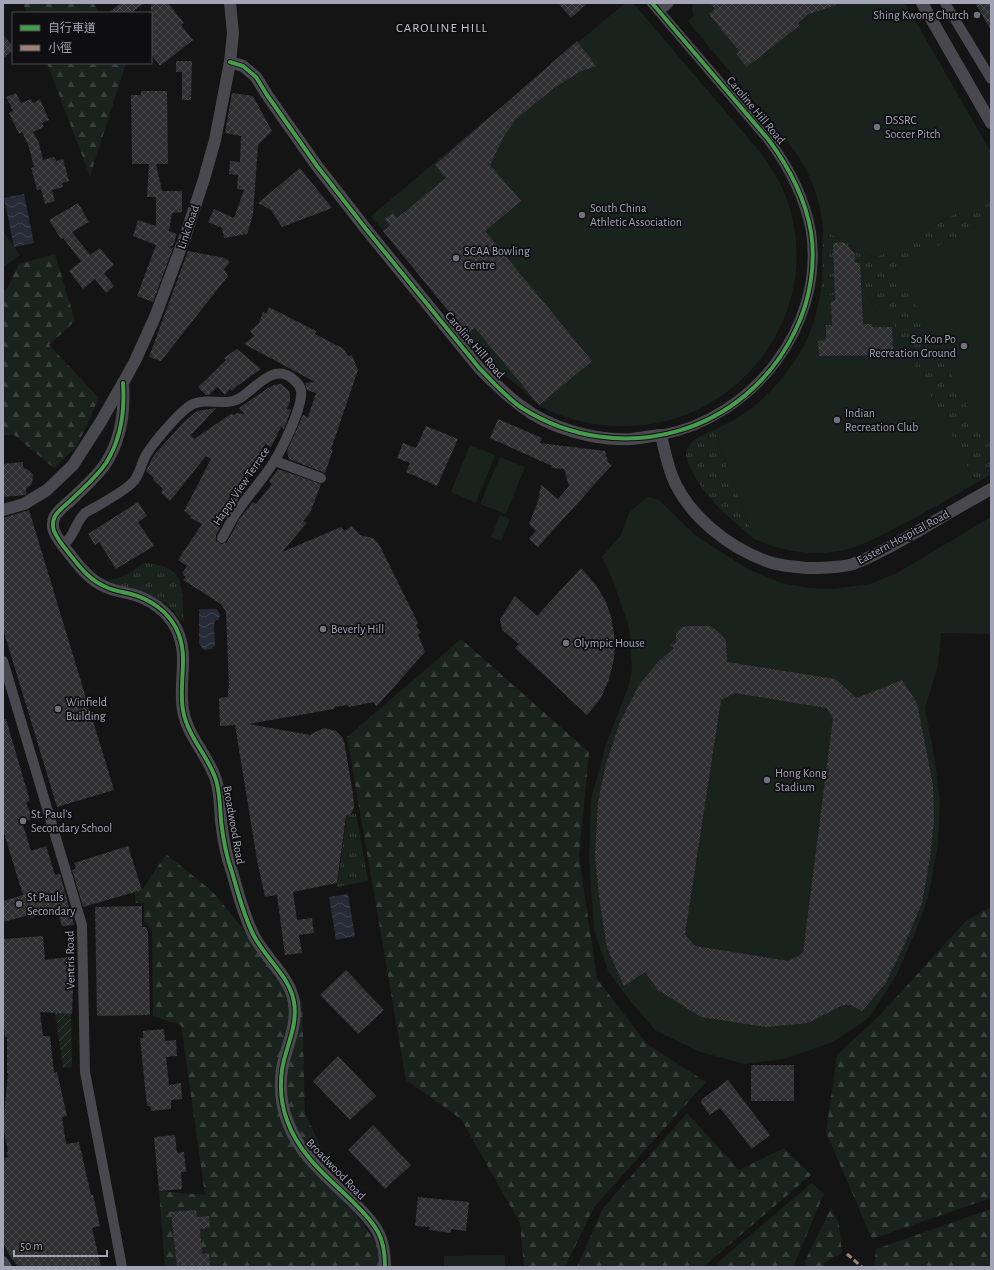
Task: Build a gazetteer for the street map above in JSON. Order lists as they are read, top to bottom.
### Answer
{
  "streets": {
    "street": [
      "Caroline Hill Road",
      "Link Road",
      "Happy View Terrace",
      "Eastern Hospital Road",
      "Broadwood Road",
      "Ventris Road"
    ]
  },
  "crossings": [
    ["Caroline Hill Road", "Link Road"],
    ["Caroline Hill Road", "Eastern Hospital Road"],
    ["Link Road", "Broadwood Road"],
    ["Happy View Terrace", "Broadwood Road"]
  ],
  "districts": ["CAROLINE HILL"],
  "places": [
    "Shing Kwong Church",
    "DSSRC Soccer Pitch",
    "South China Athletic Association",
    "SCAA Bowling Centre",
    "So Kon Po Recreation Ground",
    "Indian Recreation Club",
    "Beverly Hill",
    "Olympic House",
    "Winfield Building",
    "Hong Kong Stadium",
    "St. Paul's Secondary School",
    "St Pauls Secondary"
  ],
  "legend": ["自行車道", "小徑"],
  "scale_bar": "50 m"
}
